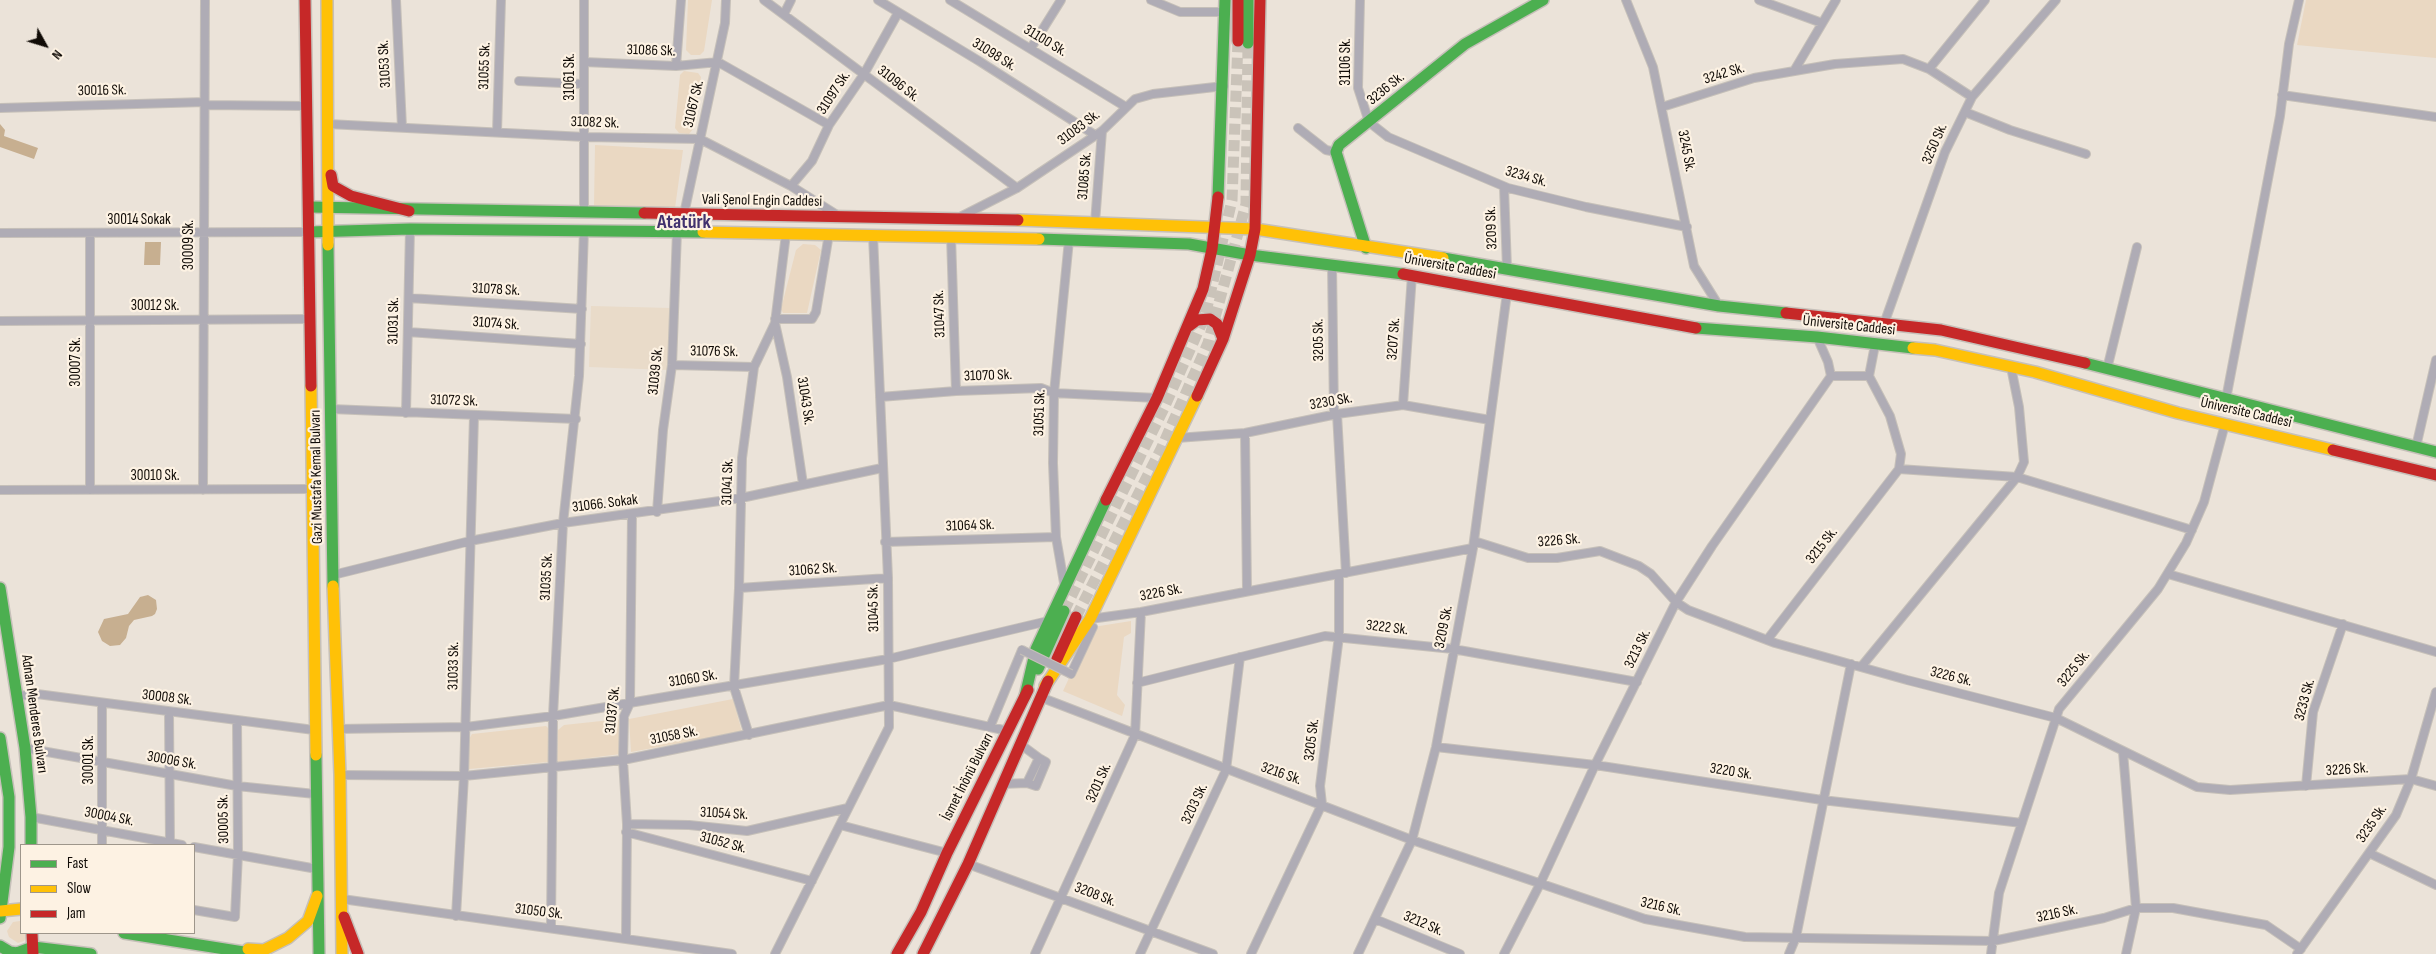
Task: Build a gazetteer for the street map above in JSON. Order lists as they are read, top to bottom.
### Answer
{
  "streets": {
    "main road": [
      "3236 Sk.",
      "Vali Şenol Engin Caddesi",
      "Üniversite Caddesi",
      "Gazi Mustafa Kemal Bulvarı",
      "Adnan Menderes Bulvarı",
      "İsmet İnönü Bulvarı"
    ],
    "street": [
      "31100 Sk.",
      "31086 Sk.",
      "31098 Sk.",
      "31106 Sk.",
      "31053 Sk.",
      "31055 Sk.",
      "3242 Sk.",
      "31061 Sk.",
      "31096 Sk.",
      "30016 Sk.",
      "31097 Sk.",
      "31067 Sk.",
      "31082 Sk.",
      "31083 Sk.",
      "3250 Sk.",
      "3245 Sk.",
      "31085 Sk.",
      "3234 Sk.",
      "30014 Sokak",
      "3209 Sk.",
      "30009 Sk.",
      "31078 Sk.",
      "30012 Sk.",
      "31047 Sk.",
      "31031 Sk.",
      "31074 Sk.",
      "3207 Sk.",
      "3205 Sk.",
      "31076 Sk.",
      "30007 Sk.",
      "31039 Sk.",
      "31070 Sk.",
      "31072 Sk.",
      "31043 Sk.",
      "3230 Sk.",
      "31051 Sk.",
      "30010 Sk.",
      "31041 Sk.",
      "31066. Sokak",
      "31064 Sk.",
      "3226 Sk.",
      "3215 Sk.",
      "31062 Sk.",
      "31035 Sk.",
      "31045 Sk.",
      "3222 Sk.",
      "3213 Sk.",
      "31033 Sk.",
      "3225 Sk.",
      "31060 Sk.",
      "30008 Sk.",
      "3233 Sk.",
      "31037 Sk.",
      "31058 Sk.",
      "30001 Sk.",
      "30006 Sk.",
      "3220 Sk.",
      "3216 Sk.",
      "3201 Sk.",
      "3203 Sk.",
      "31054 Sk.",
      "30004 Sk.",
      "30005 Sk.",
      "3235 Sk.",
      "31052 Sk.",
      "3208 Sk.",
      "31050 Sk.",
      "3212 Sk."
    ]
  },
  "crossings": [
    ["31100 Sk.", "31083 Sk."],
    ["31086 Sk.", "31061 Sk."],
    ["31086 Sk.", "31067 Sk."],
    ["31098 Sk.", "31097 Sk."],
    ["31098 Sk.", "31083 Sk."],
    ["31098 Sk.", "31085 Sk."],
    ["31106 Sk.", "3236 Sk."],
    ["31106 Sk.", "3234 Sk."],
    ["31053 Sk.", "31082 Sk."],
    ["31055 Sk.", "31082 Sk."],
    ["3242 Sk.", "3250 Sk."],
    ["3242 Sk.", "3245 Sk."],
    ["31061 Sk.", "31082 Sk."],
    ["31061 Sk.", "Vali Şenol Engin Caddesi"],
    ["31096 Sk.", "31097 Sk."],
    ["31096 Sk.", "31083 Sk."],
    ["3236 Sk.", "3234 Sk."],
    ["30016 Sk.", "30009 Sk."],
    ["30016 Sk.", "Gazi Mustafa Kemal Bulvarı"],
    ["31097 Sk.", "31082 Sk."],
    ["31067 Sk.", "31082 Sk."],
    ["31067 Sk.", "Vali Şenol Engin Caddesi"],
    ["31082 Sk.", "Vali Şenol Engin Caddesi"],
    ["31082 Sk.", "Gazi Mustafa Kemal Bulvarı"],
    ["31083 Sk.", "31085 Sk."],
    ["31083 Sk.", "Vali Şenol Engin Caddesi"],
    ["3250 Sk.", "Üniversite Caddesi"],
    ["3245 Sk.", "3234 Sk."],
    ["3245 Sk.", "Üniversite Caddesi"],
    ["31085 Sk.", "Vali Şenol Engin Caddesi"],
    ["3234 Sk.", "3209 Sk."],
    ["Vali Şenol Engin Caddesi", "Üniversite Caddesi"],
    ["Vali Şenol Engin Caddesi", "Gazi Mustafa Kemal Bulvarı"],
    ["30014 Sokak", "30009 Sk."],
    ["30014 Sokak", "30007 Sk."],
    ["30014 Sokak", "Gazi Mustafa Kemal Bulvarı"],
    ["3209 Sk.", "Üniversite Caddesi"],
    ["3209 Sk.", "3230 Sk."],
    ["3209 Sk.", "3226 Sk."],
    ["3209 Sk.", "3222 Sk."],
    ["3209 Sk.", "3220 Sk."],
    ["3209 Sk.", "3216 Sk."],
    ["3209 Sk.", "3212 Sk."],
    ["30009 Sk.", "30012 Sk."],
    ["30009 Sk.", "30010 Sk."],
    ["Üniversite Caddesi", "3207 Sk."],
    ["Üniversite Caddesi", "3205 Sk."],
    ["Üniversite Caddesi", "3225 Sk."],
    ["31078 Sk.", "31031 Sk."],
    ["31078 Sk.", "31035 Sk."],
    ["30012 Sk.", "30007 Sk."],
    ["30012 Sk.", "Gazi Mustafa Kemal Bulvarı"],
    ["31047 Sk.", "31070 Sk."],
    ["31031 Sk.", "31074 Sk."],
    ["31031 Sk.", "31072 Sk."],
    ["31074 Sk.", "31035 Sk."],
    ["3207 Sk.", "3230 Sk."],
    ["3205 Sk.", "3230 Sk."],
    ["3205 Sk.", "3226 Sk."],
    ["3205 Sk.", "3222 Sk."],
    ["3205 Sk.", "3216 Sk."],
    ["31076 Sk.", "31039 Sk."],
    ["31076 Sk.", "31041 Sk."],
    ["30007 Sk.", "30010 Sk."],
    ["31039 Sk.", "31066. Sokak"],
    ["31070 Sk.", "31051 Sk."],
    ["31070 Sk.", "31045 Sk."],
    ["31072 Sk.", "Gazi Mustafa Kemal Bulvarı"],
    ["31072 Sk.", "31035 Sk."],
    ["31072 Sk.", "31033 Sk."],
    ["31043 Sk.", "31041 Sk."],
    ["31043 Sk.", "31066. Sokak"],
    ["31051 Sk.", "31064 Sk."],
    ["30010 Sk.", "Gazi Mustafa Kemal Bulvarı"],
    ["Gazi Mustafa Kemal Bulvarı", "31066. Sokak"],
    ["Gazi Mustafa Kemal Bulvarı", "31060 Sk."],
    ["Gazi Mustafa Kemal Bulvarı", "30008 Sk."],
    ["Gazi Mustafa Kemal Bulvarı", "31058 Sk."],
    ["Gazi Mustafa Kemal Bulvarı", "30006 Sk."],
    ["Gazi Mustafa Kemal Bulvarı", "31050 Sk."],
    ["31041 Sk.", "31066. Sokak"],
    ["31041 Sk.", "31062 Sk."],
    ["31041 Sk.", "31060 Sk."],
    ["31041 Sk.", "31058 Sk."],
    ["31066. Sokak", "31035 Sk."],
    ["31066. Sokak", "31045 Sk."],
    ["31066. Sokak", "31033 Sk."],
    ["31066. Sokak", "31037 Sk."],
    ["31064 Sk.", "31045 Sk."],
    ["3226 Sk.", "3215 Sk."],
    ["3226 Sk.", "3213 Sk."],
    ["3226 Sk.", "3225 Sk."],
    ["3226 Sk.", "3233 Sk."],
    ["3226 Sk.", "3201 Sk."],
    ["3226 Sk.", "3235 Sk."],
    ["31062 Sk.", "31045 Sk."],
    ["31035 Sk.", "31060 Sk."],
    ["31035 Sk.", "31058 Sk."],
    ["31035 Sk.", "31050 Sk."],
    ["31045 Sk.", "31060 Sk."],
    ["31045 Sk.", "31058 Sk."],
    ["31045 Sk.", "31054 Sk."],
    ["31045 Sk.", "31052 Sk."],
    ["3222 Sk.", "3213 Sk."],
    ["3222 Sk.", "3201 Sk."],
    ["3222 Sk.", "3203 Sk."],
    ["3213 Sk.", "3220 Sk."],
    ["3213 Sk.", "3216 Sk."],
    ["31033 Sk.", "31060 Sk."],
    ["31033 Sk.", "31058 Sk."],
    ["31033 Sk.", "31050 Sk."],
    ["3225 Sk.", "3220 Sk."],
    ["3225 Sk.", "3216 Sk."],
    ["31060 Sk.", "31037 Sk."],
    ["30008 Sk.", "Adnan Menderes Bulvarı"],
    ["30008 Sk.", "30001 Sk."],
    ["30008 Sk.", "30005 Sk."],
    ["31037 Sk.", "31058 Sk."],
    ["31037 Sk.", "31054 Sk."],
    ["31037 Sk.", "31052 Sk."],
    ["31037 Sk.", "31050 Sk."],
    ["Adnan Menderes Bulvarı", "30006 Sk."],
    ["Adnan Menderes Bulvarı", "30004 Sk."],
    ["31058 Sk.", "İsmet İnönü Bulvarı"],
    ["30001 Sk.", "30006 Sk."],
    ["30001 Sk.", "30004 Sk."],
    ["30006 Sk.", "30005 Sk."],
    ["3216 Sk.", "3201 Sk."],
    ["3216 Sk.", "3203 Sk."],
    ["3216 Sk.", "3235 Sk."],
    ["3201 Sk.", "3208 Sk."],
    ["3203 Sk.", "3208 Sk."],
    ["31054 Sk.", "31052 Sk."]
  ],
  "districts": ["Atatürk"],
  "legend": ["Fast", "Slow", "Jam"],
  "north": "bottom right"
}
